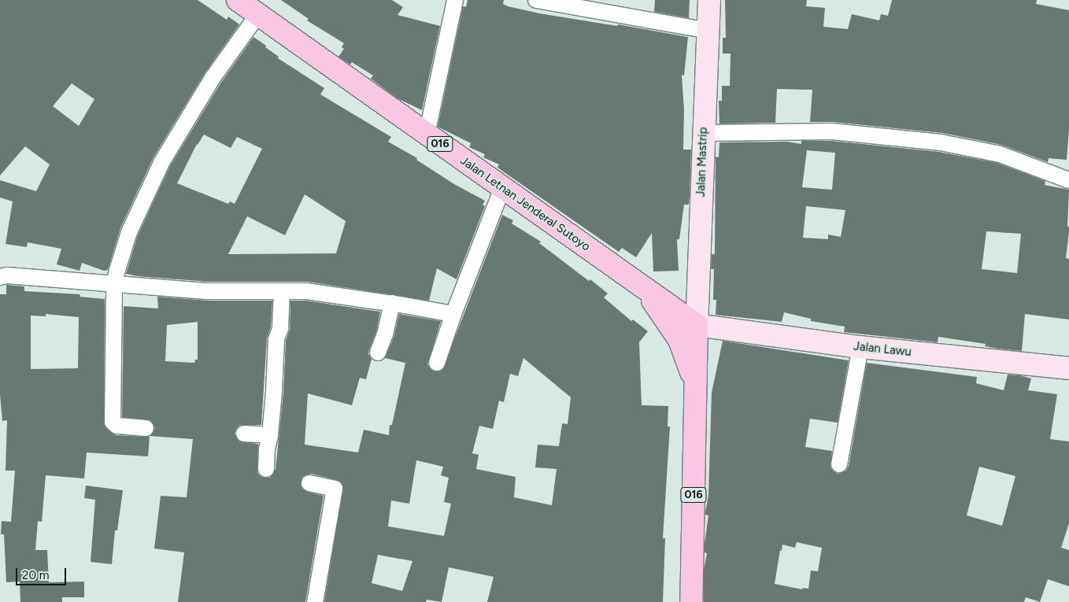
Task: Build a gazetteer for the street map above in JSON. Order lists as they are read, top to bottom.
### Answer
{
  "streets": {
    "main road": [
      "016",
      "Jalan Mastrip",
      "Jalan Letnan Jenderal Sutoyo",
      "Jalan Lawu"
    ]
  },
  "crossings": [
    ["016", "Jalan Mastrip"],
    ["016", "Jalan Letnan Jenderal Sutoyo"],
    ["016", "Jalan Lawu"],
    ["Jalan Mastrip", "Jalan Letnan Jenderal Sutoyo"],
    ["Jalan Mastrip", "Jalan Lawu"],
    ["Jalan Letnan Jenderal Sutoyo", "Jalan Lawu"]
  ],
  "scale_bar": "20 m"
}
